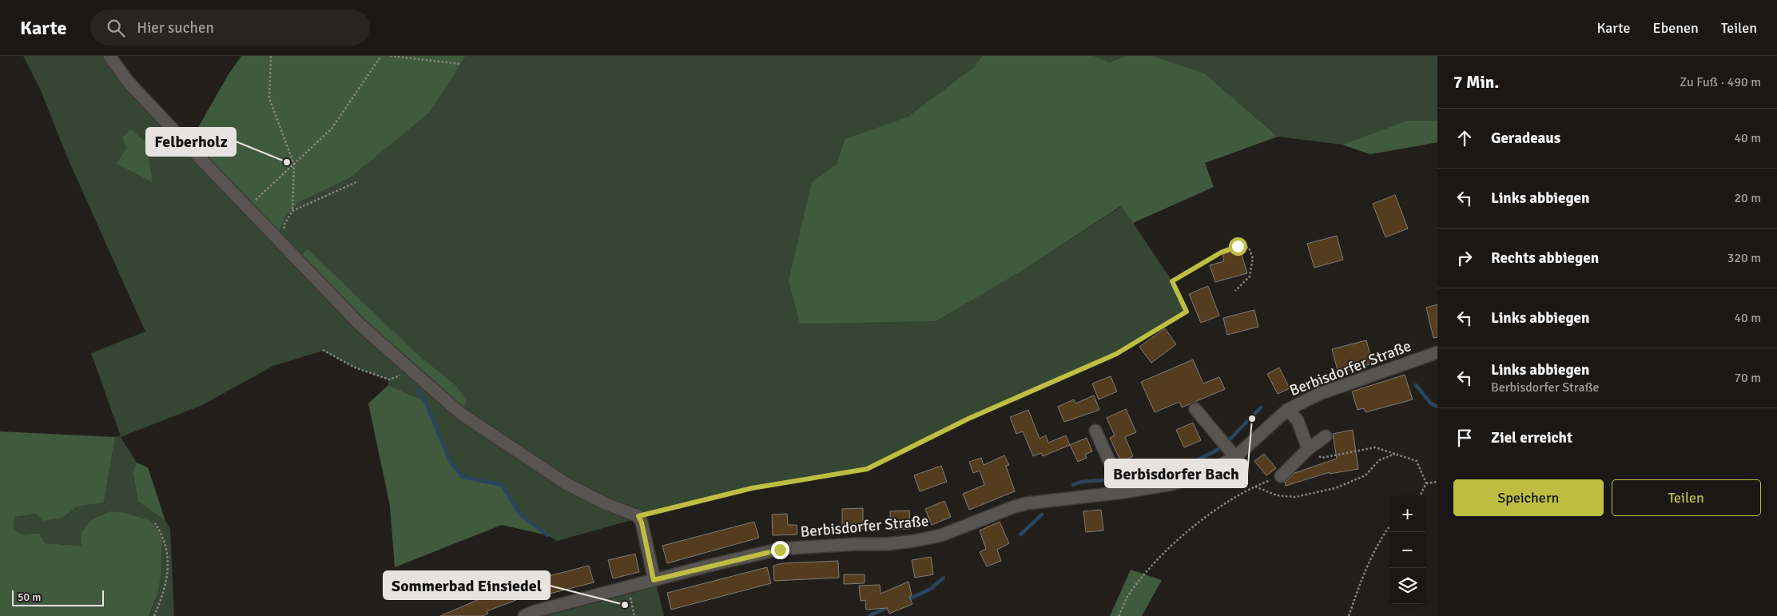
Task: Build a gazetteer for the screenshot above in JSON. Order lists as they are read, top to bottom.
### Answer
{
  "streets": {
    "street": ["Berbisdorfer Straße"]
  },
  "places": ["Felberholz", "Berbisdorfer Bach", "Sommerbad Einsiedel"],
  "scale_bar": "50 m",
  "page": {
    "header": "Karte",
    "search": "Hier suchen",
    "nav": ["Karte", "Ebenen", "Teilen"],
    "heading": ["7 Min.", "Zu Fuß · 490 m"],
    "list": [
      ["Geradeaus", "40 m"],
      ["Links abbiegen", "20 m"],
      ["Rechts abbiegen", "320 m"],
      ["Links abbiegen", "40 m"],
      ["Links abbiegen", "Berbisdorfer Straße", "70 m"],
      "Ziel erreicht"
    ],
    "buttons": ["Speichern", "Teilen"],
    "map_buttons": ["+", "−"],
    "scale": "50 m"
  }
}
